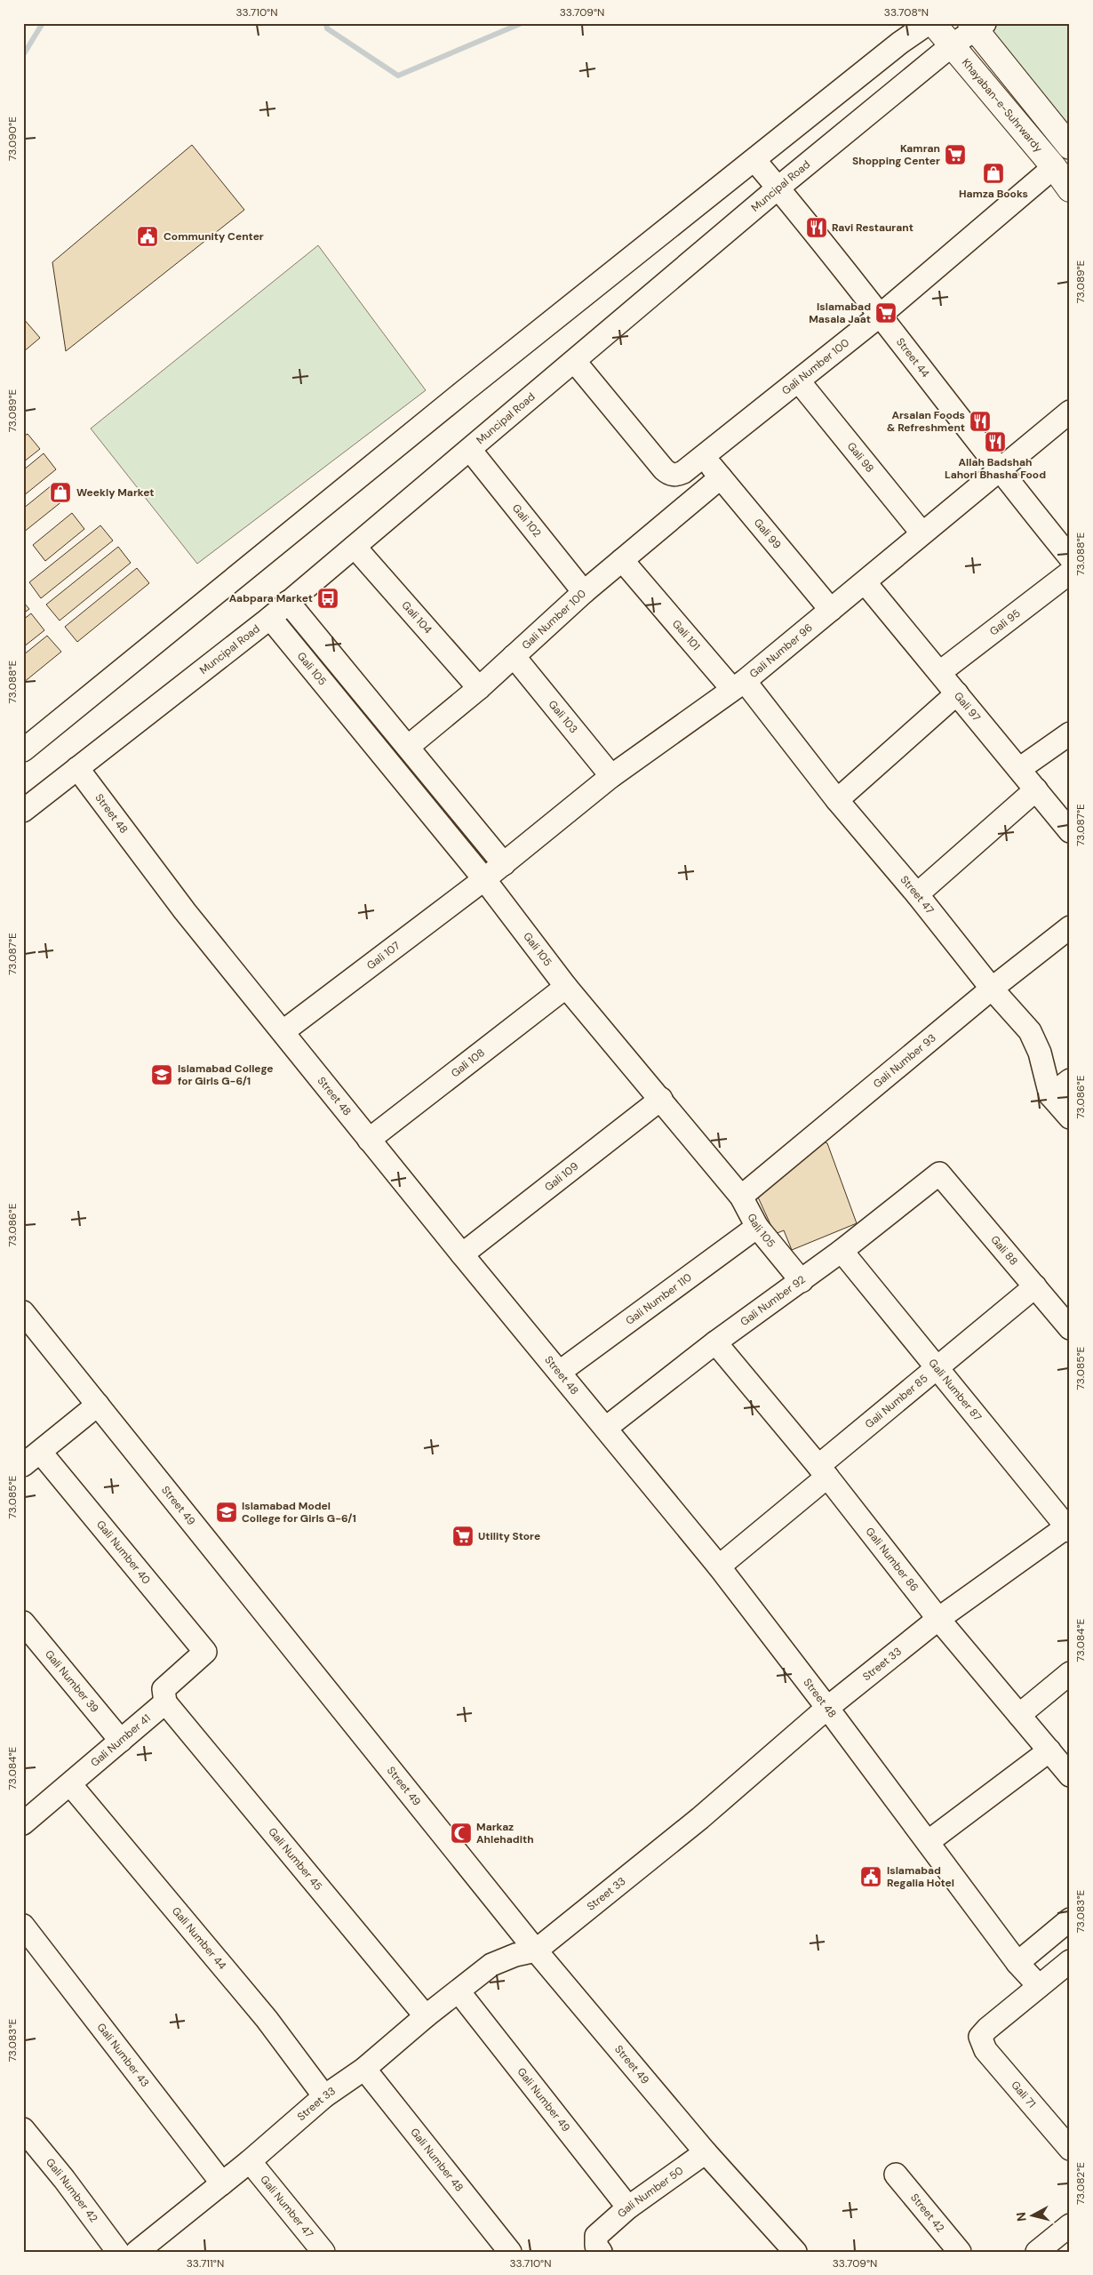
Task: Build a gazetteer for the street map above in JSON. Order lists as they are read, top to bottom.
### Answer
{
  "streets": {
    "main road": ["Khayaban-e-Suhrwardy"],
    "street": [
      "Muncipal Road",
      "Street 44",
      "Gali Number 100",
      "Gali 98",
      "Gali 102",
      "Gali 99",
      "Gali 104",
      "Gali 95",
      "Gali 101",
      "Gali Number 96",
      "Gali 105",
      "Gali 97",
      "Gali 103",
      "Street 48",
      "Street 47",
      "Gali 107",
      "Gali Number 93",
      "Gali 108",
      "Gali 109",
      "Gali 88",
      "Gali Number 110",
      "Gali Number 92",
      "Gali Number 87",
      "Gali Number 85",
      "Street 49",
      "Gali Number 40",
      "Gali Number 86",
      "Street 33",
      "Gali Number 39",
      "Gali Number 41",
      "Gali Number 45",
      "Gali Number 44",
      "Gali Number 43",
      "Gali 71",
      "Gali Number 49",
      "Gali Number 48",
      "Gali Number 42",
      "Gali Number 50",
      "Gali Number 47",
      "Street 42"
    ]
  },
  "crossings": [
    ["Khayaban-e-Suhrwardy", "Muncipal Road"],
    ["Khayaban-e-Suhrwardy", "Gali Number 100"],
    ["Muncipal Road", "Street 44"],
    ["Muncipal Road", "Gali Number 100"],
    ["Muncipal Road", "Gali 102"],
    ["Muncipal Road", "Gali 104"],
    ["Muncipal Road", "Gali 105"],
    ["Muncipal Road", "Street 48"],
    ["Street 44", "Gali Number 100"],
    ["Street 44", "Gali Number 96"],
    ["Gali Number 100", "Gali 98"],
    ["Gali Number 100", "Gali 102"],
    ["Gali Number 100", "Gali 99"],
    ["Gali Number 100", "Gali 104"],
    ["Gali Number 100", "Gali 101"],
    ["Gali Number 100", "Gali 103"],
    ["Gali 98", "Gali Number 96"],
    ["Gali 99", "Gali Number 96"],
    ["Gali 95", "Gali 97"],
    ["Gali 101", "Gali Number 96"],
    ["Gali 101", "Street 47"],
    ["Gali Number 96", "Gali 105"],
    ["Gali Number 96", "Gali 97"],
    ["Gali Number 96", "Gali 103"],
    ["Gali Number 96", "Street 47"],
    ["Gali Number 96", "Gali 107"],
    ["Gali 105", "Gali 107"],
    ["Gali 105", "Gali Number 93"],
    ["Gali 105", "Gali 108"],
    ["Gali 105", "Gali 109"],
    ["Gali 105", "Gali Number 110"],
    ["Gali 105", "Gali Number 92"],
    ["Street 48", "Gali 107"],
    ["Street 48", "Gali 108"],
    ["Street 48", "Gali 109"],
    ["Street 48", "Gali Number 110"],
    ["Street 48", "Gali Number 92"],
    ["Street 48", "Gali Number 85"],
    ["Street 48", "Street 33"],
    ["Street 48", "Gali 71"],
    ["Street 47", "Gali Number 93"],
    ["Gali 88", "Gali Number 92"],
    ["Gali 88", "Gali Number 85"],
    ["Gali Number 92", "Gali Number 87"],
    ["Gali Number 92", "Gali Number 86"],
    ["Gali Number 87", "Gali Number 85"],
    ["Gali Number 87", "Street 33"],
    ["Gali Number 85", "Gali Number 86"],
    ["Street 49", "Street 33"],
    ["Street 49", "Gali Number 50"],
    ["Gali Number 40", "Gali Number 41"],
    ["Gali Number 40", "Gali Number 45"],
    ["Gali Number 86", "Street 33"],
    ["Street 33", "Gali Number 45"],
    ["Street 33", "Gali Number 44"],
    ["Street 33", "Gali Number 43"],
    ["Street 33", "Gali Number 49"],
    ["Street 33", "Gali Number 48"],
    ["Street 33", "Gali Number 47"],
    ["Gali Number 39", "Gali Number 41"],
    ["Gali Number 41", "Gali Number 45"],
    ["Gali Number 41", "Gali Number 44"],
    ["Gali Number 49", "Gali Number 50"]
  ],
  "places": {
    "supermarket": ["Kamran Shopping Center", "Islamabad Masala Jaat", "Utility Store"],
    "shop": ["Hamza Books", "Weekly Market"],
    "restaurant": ["Ravi Restaurant", "Arsalan Foods & Refreshment", "Allah Badshah Lahori Bhasha Food"],
    "public building": ["Community Center", "Islamabad Regalia Hotel"],
    "bus stop": ["Aabpara Market"],
    "school or university": ["Islamabad College for Girls G-6/1", "Islamabad Model College for Girls G-6/1"],
    "mosque": ["Markaz Ahlehadith"]
  },
  "north": "left",
  "coordinates": [
    "33.710°N",
    "33.709°N",
    "33.708°N",
    "73.090°E",
    "73.089°E",
    "73.088°E",
    "73.087°E",
    "73.086°E",
    "73.085°E",
    "73.084°E",
    "73.083°E",
    "73.082°E",
    "33.711°N"
  ]
}
